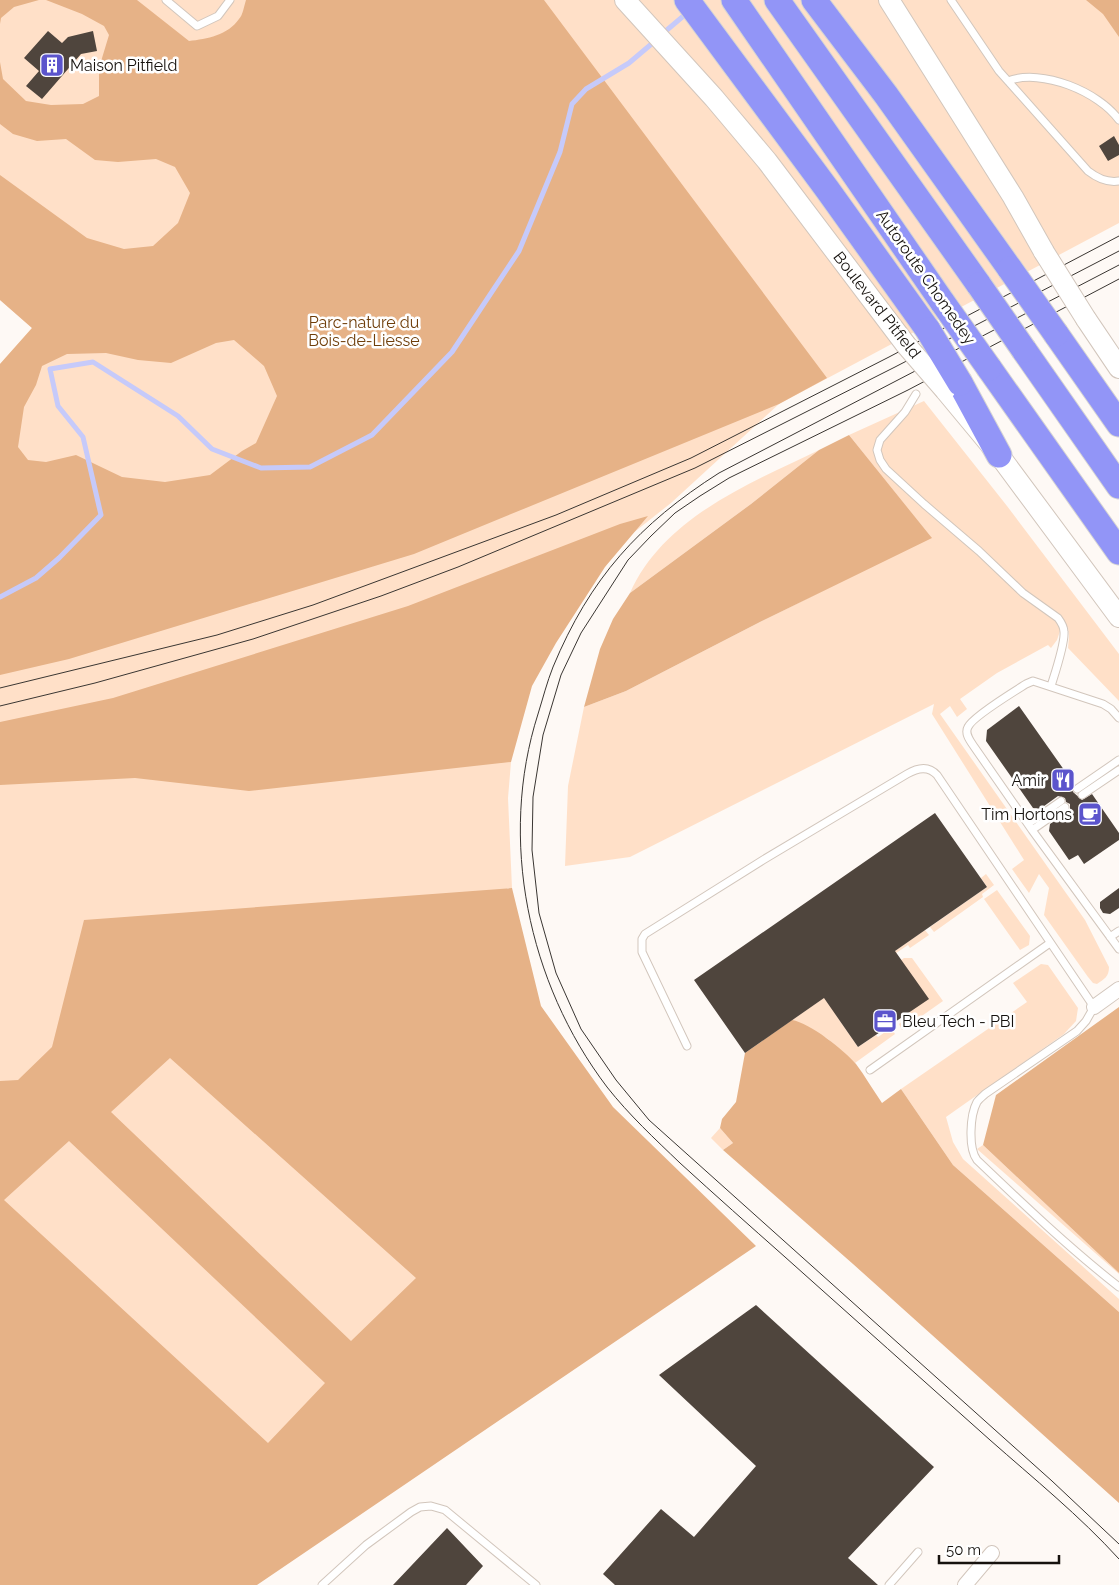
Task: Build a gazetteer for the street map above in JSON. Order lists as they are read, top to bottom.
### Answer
{
  "streets": {
    "highway": ["Autoroute Chomedey"],
    "main road": ["Boulevard Pitfield"]
  },
  "parks": ["Parc-nature du Bois-de-Liesse"],
  "places": {
    "building": ["Maison Pitfield"],
    "restaurant": ["Amir"],
    "cafe": ["Tim Hortons"],
    "office": ["Bleu Tech - PBI"]
  },
  "scale_bar": "50 m"
}
